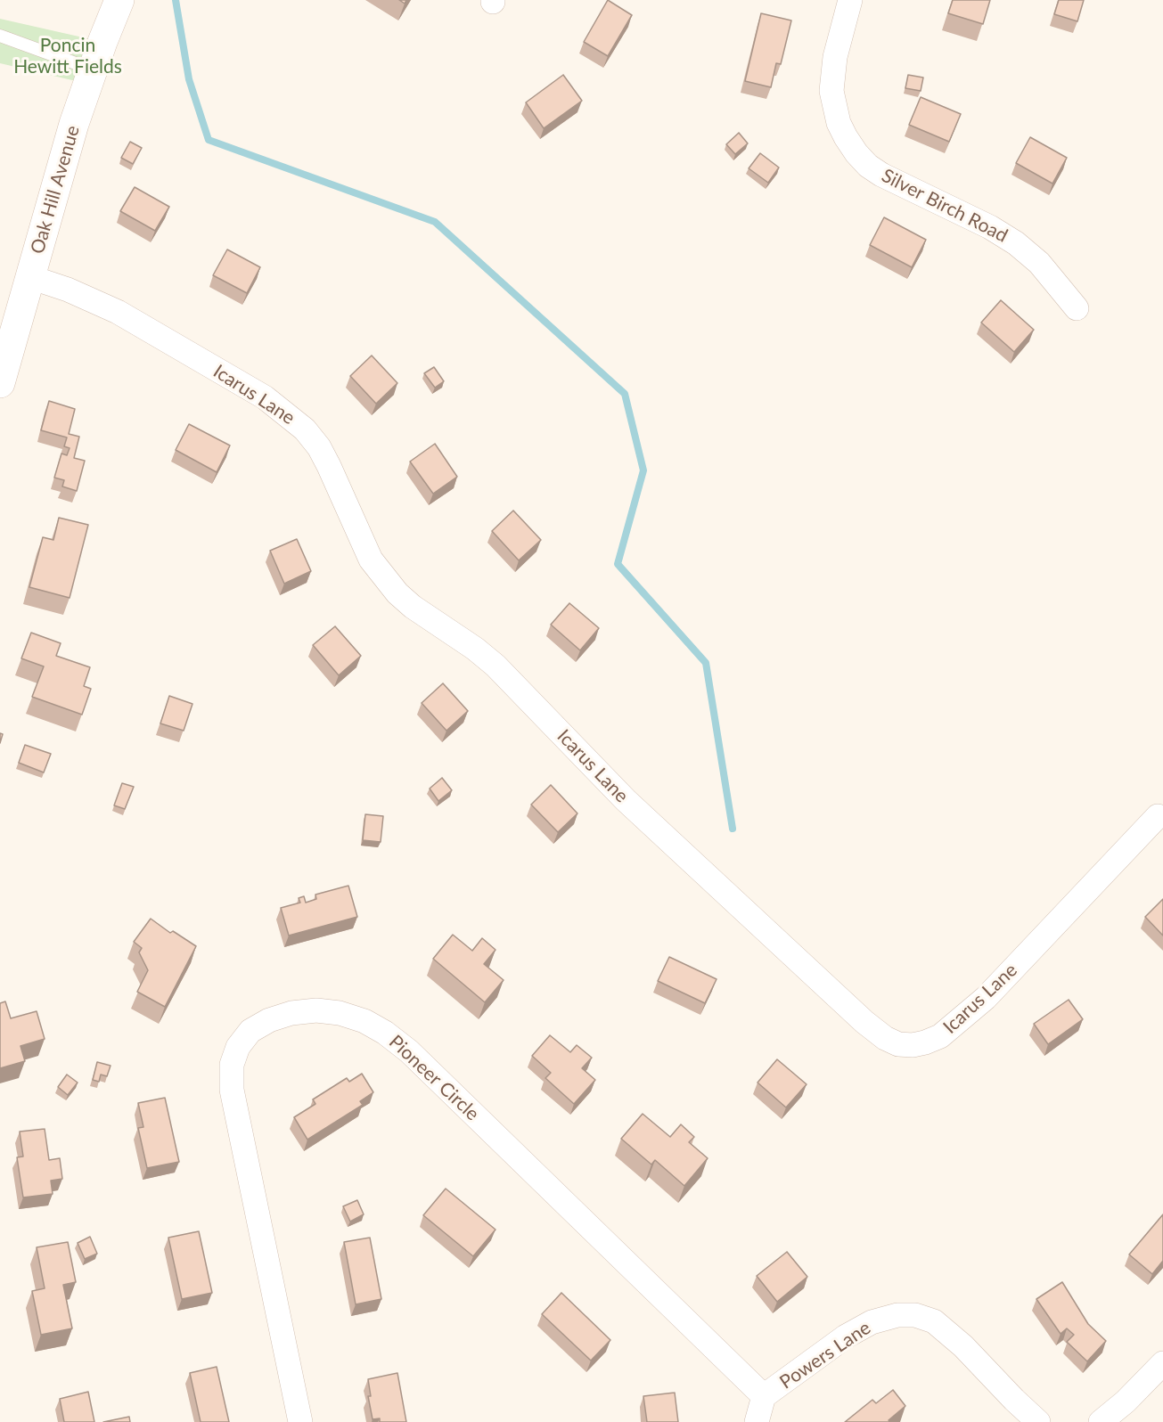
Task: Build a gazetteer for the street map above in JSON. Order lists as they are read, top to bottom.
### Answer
{
  "streets": {
    "main road": ["Oak Hill Avenue"],
    "street": [
      "Silver Birch Road",
      "Icarus Lane",
      "Pioneer Circle",
      "Powers Lane"
    ]
  },
  "crossings": [
    ["Oak Hill Avenue", "Icarus Lane"],
    ["Pioneer Circle", "Powers Lane"]
  ],
  "parks": ["Poncin Hewitt Fields"]
}
